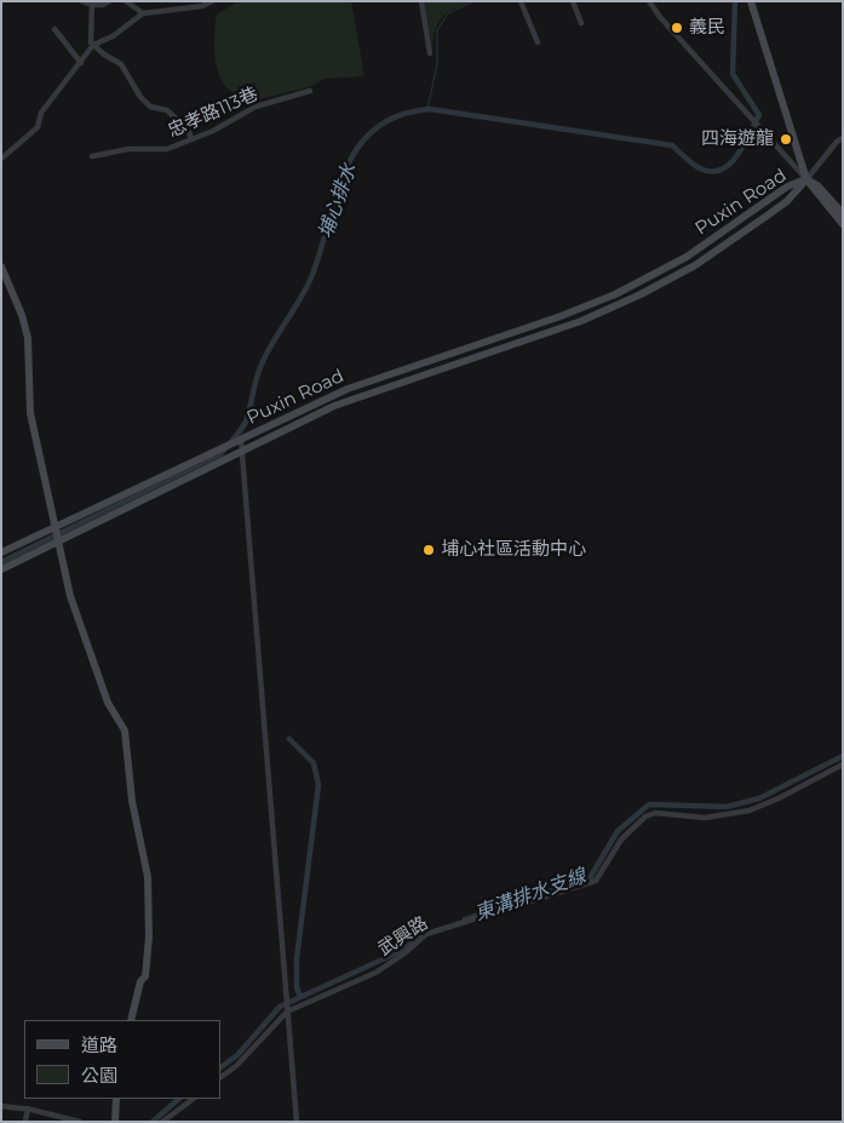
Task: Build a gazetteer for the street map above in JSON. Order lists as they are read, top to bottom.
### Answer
{
  "streets": {
    "street": ["忠孝路113巷", "Puxin Road", "武興路"]
  },
  "water": ["埔心排水", "東溝排水支線"],
  "places": ["義民", "四海遊龍", "埔心社區活動中心"],
  "legend": ["道路", "公園"]
}
